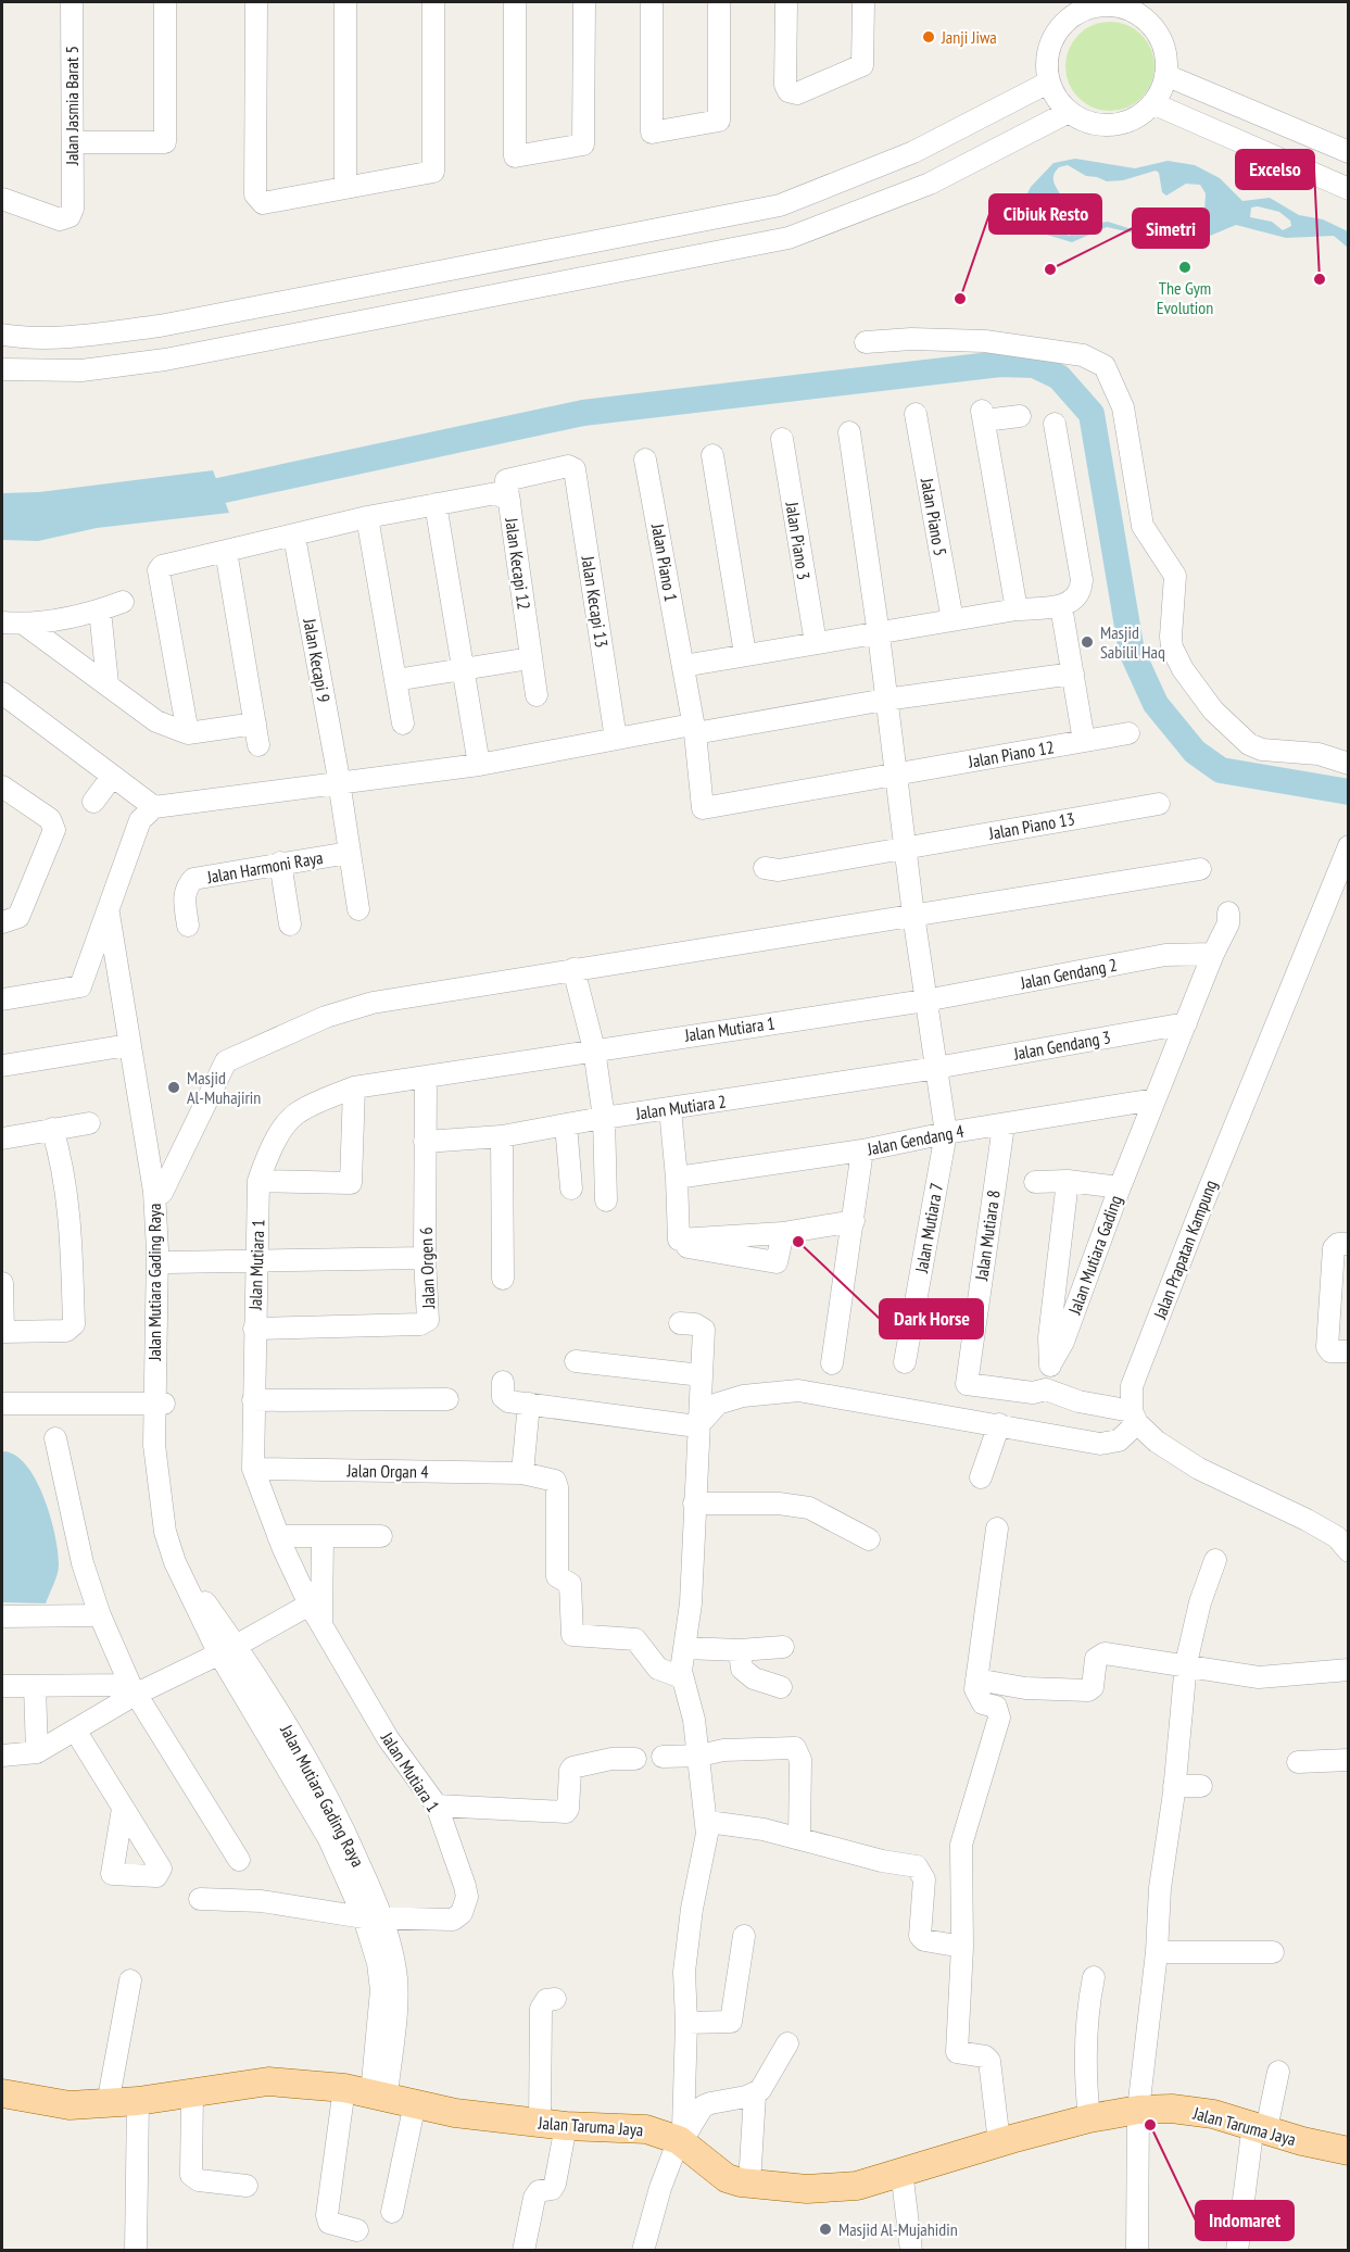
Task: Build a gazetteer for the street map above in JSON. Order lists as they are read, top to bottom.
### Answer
{
  "streets": {
    "main road": ["Jalan Taruma Jaya"],
    "street": [
      "Jalan Jasmia Barat 5",
      "Jalan Piano 5",
      "Jalan Piano 3",
      "Jalan Piano 1",
      "Jalan Kecapi 12",
      "Jalan Kecapi 13",
      "Jalan Kecapi 9",
      "Jalan Piano 12",
      "Jalan Piano 13",
      "Jalan Harmoni Raya",
      "Jalan Gendang 2",
      "Jalan Mutiara 1",
      "Jalan Gendang 3",
      "Jalan Mutiara 2",
      "Jalan Gendang 4",
      "Jalan Mutiara 7",
      "Jalan Mutiara 8",
      "Jalan Prapatan Kampung",
      "Jalan Mutiara Gading",
      "Jalan Orgen 6",
      "Jalan Mutiara Gading Raya",
      "Jalan Organ 4"
    ]
  },
  "crossings": [
    ["Jalan Piano 1", "Jalan Piano 12"],
    ["Jalan Kecapi 12", "Jalan Kecapi 13"],
    ["Jalan Kecapi 12", "Jalan Kecapi 9"],
    ["Jalan Kecapi 9", "Jalan Harmoni Raya"],
    ["Jalan Piano 12", "Jalan Mutiara 7"],
    ["Jalan Piano 13", "Jalan Mutiara 7"],
    ["Jalan Gendang 2", "Jalan Mutiara 1"],
    ["Jalan Gendang 2", "Jalan Mutiara 7"],
    ["Jalan Mutiara 1", "Jalan Mutiara 7"],
    ["Jalan Mutiara 1", "Jalan Orgen 6"],
    ["Jalan Mutiara 1", "Jalan Mutiara Gading Raya"],
    ["Jalan Mutiara 1", "Jalan Organ 4"],
    ["Jalan Gendang 3", "Jalan Mutiara 2"],
    ["Jalan Gendang 3", "Jalan Mutiara 7"],
    ["Jalan Mutiara 2", "Jalan Mutiara 7"],
    ["Jalan Mutiara 2", "Jalan Orgen 6"],
    ["Jalan Gendang 4", "Jalan Mutiara 7"],
    ["Jalan Gendang 4", "Jalan Mutiara 8"],
    ["Jalan Mutiara Gading Raya", "Jalan Taruma Jaya"]
  ],
  "places": [
    "Janji Jiwa",
    "The Gym Evolution",
    "Simetri",
    "Excelso",
    "Cibiuk Resto",
    "Masjid Sabilil Haq",
    "Masjid Al-Muhajirin",
    "Dark Horse",
    "Indomaret",
    "Masjid Al-Mujahidin"
  ]
}
